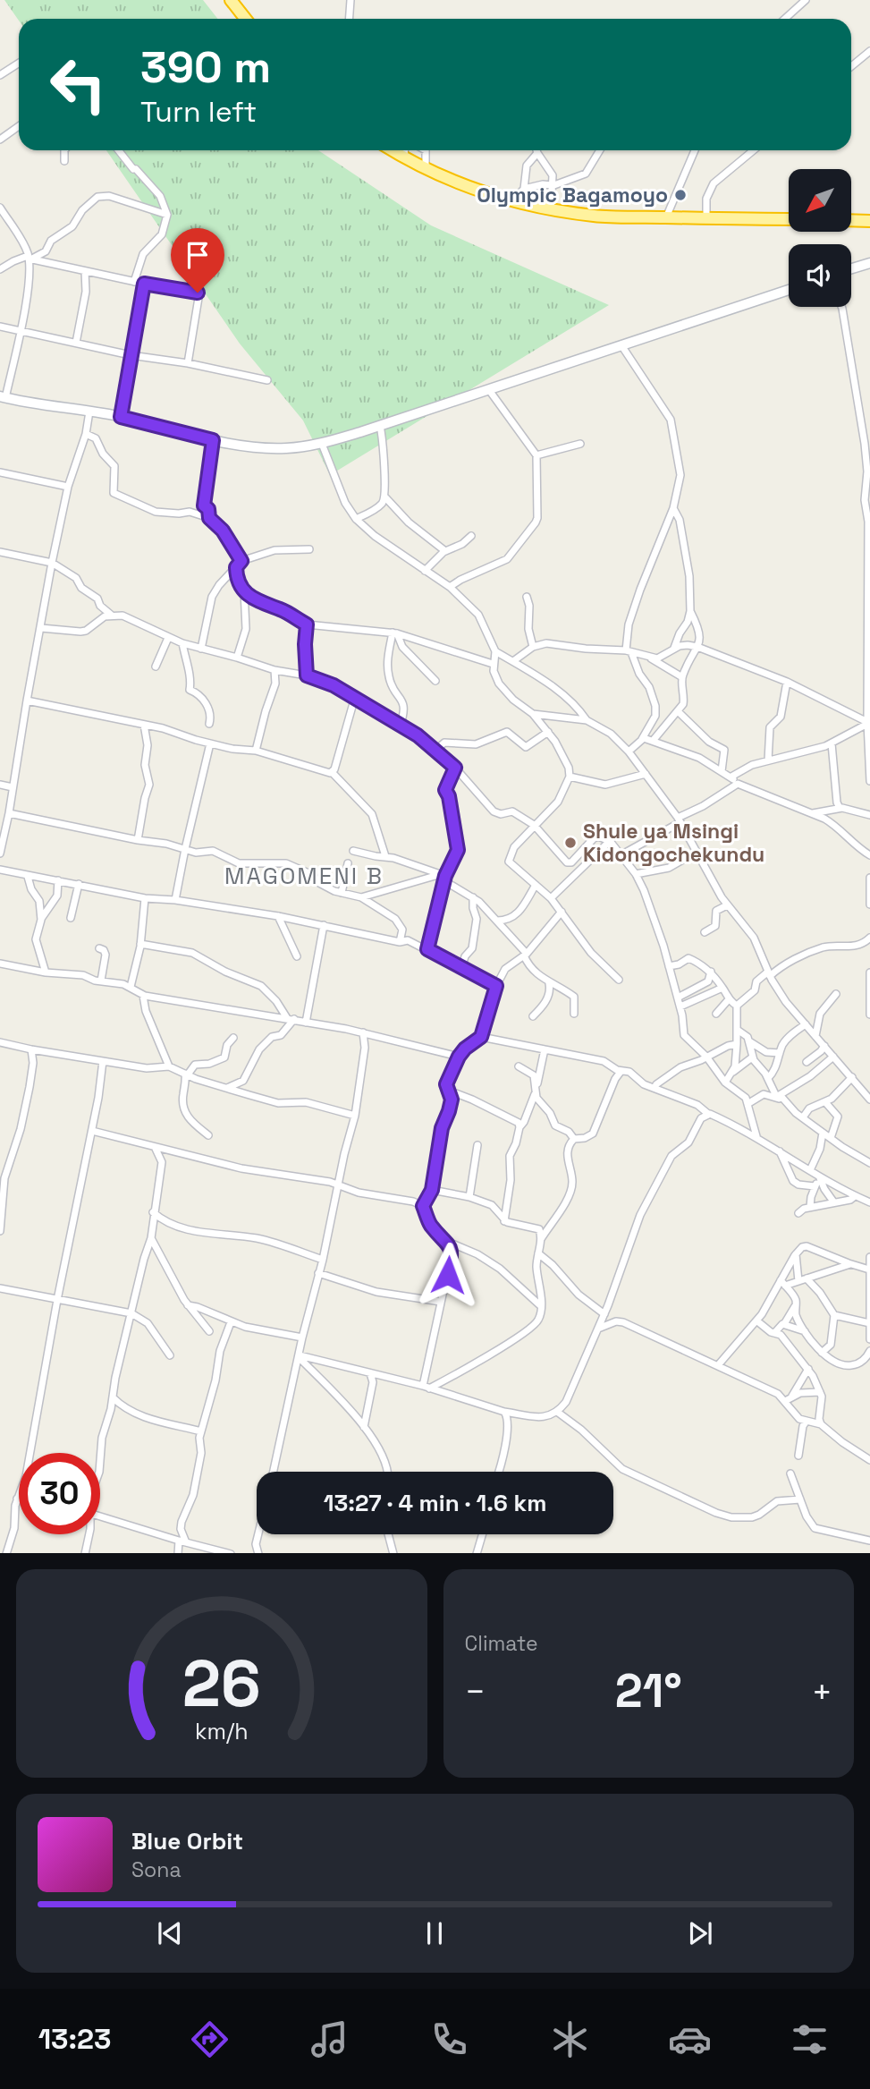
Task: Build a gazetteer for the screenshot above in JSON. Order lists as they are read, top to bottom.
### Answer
{
  "districts": ["MAGOMENI B"],
  "places": ["Olympic Bagamoyo", "Shule ya Msingi Kidongochekundu"],
  "north": "bottom left",
  "page": {
    "turn": ["390 m", "Turn left"],
    "limit": "30",
    "trip": "13:27 · 4 min · 1.6 km",
    "tile": "Climate",
    "heat": ["−", "21°", "+"],
    "song": ["Blue Orbit", "Sona"],
    "tabs": "13:23",
    "gauge": ["26", "km/h"]
  }
}
